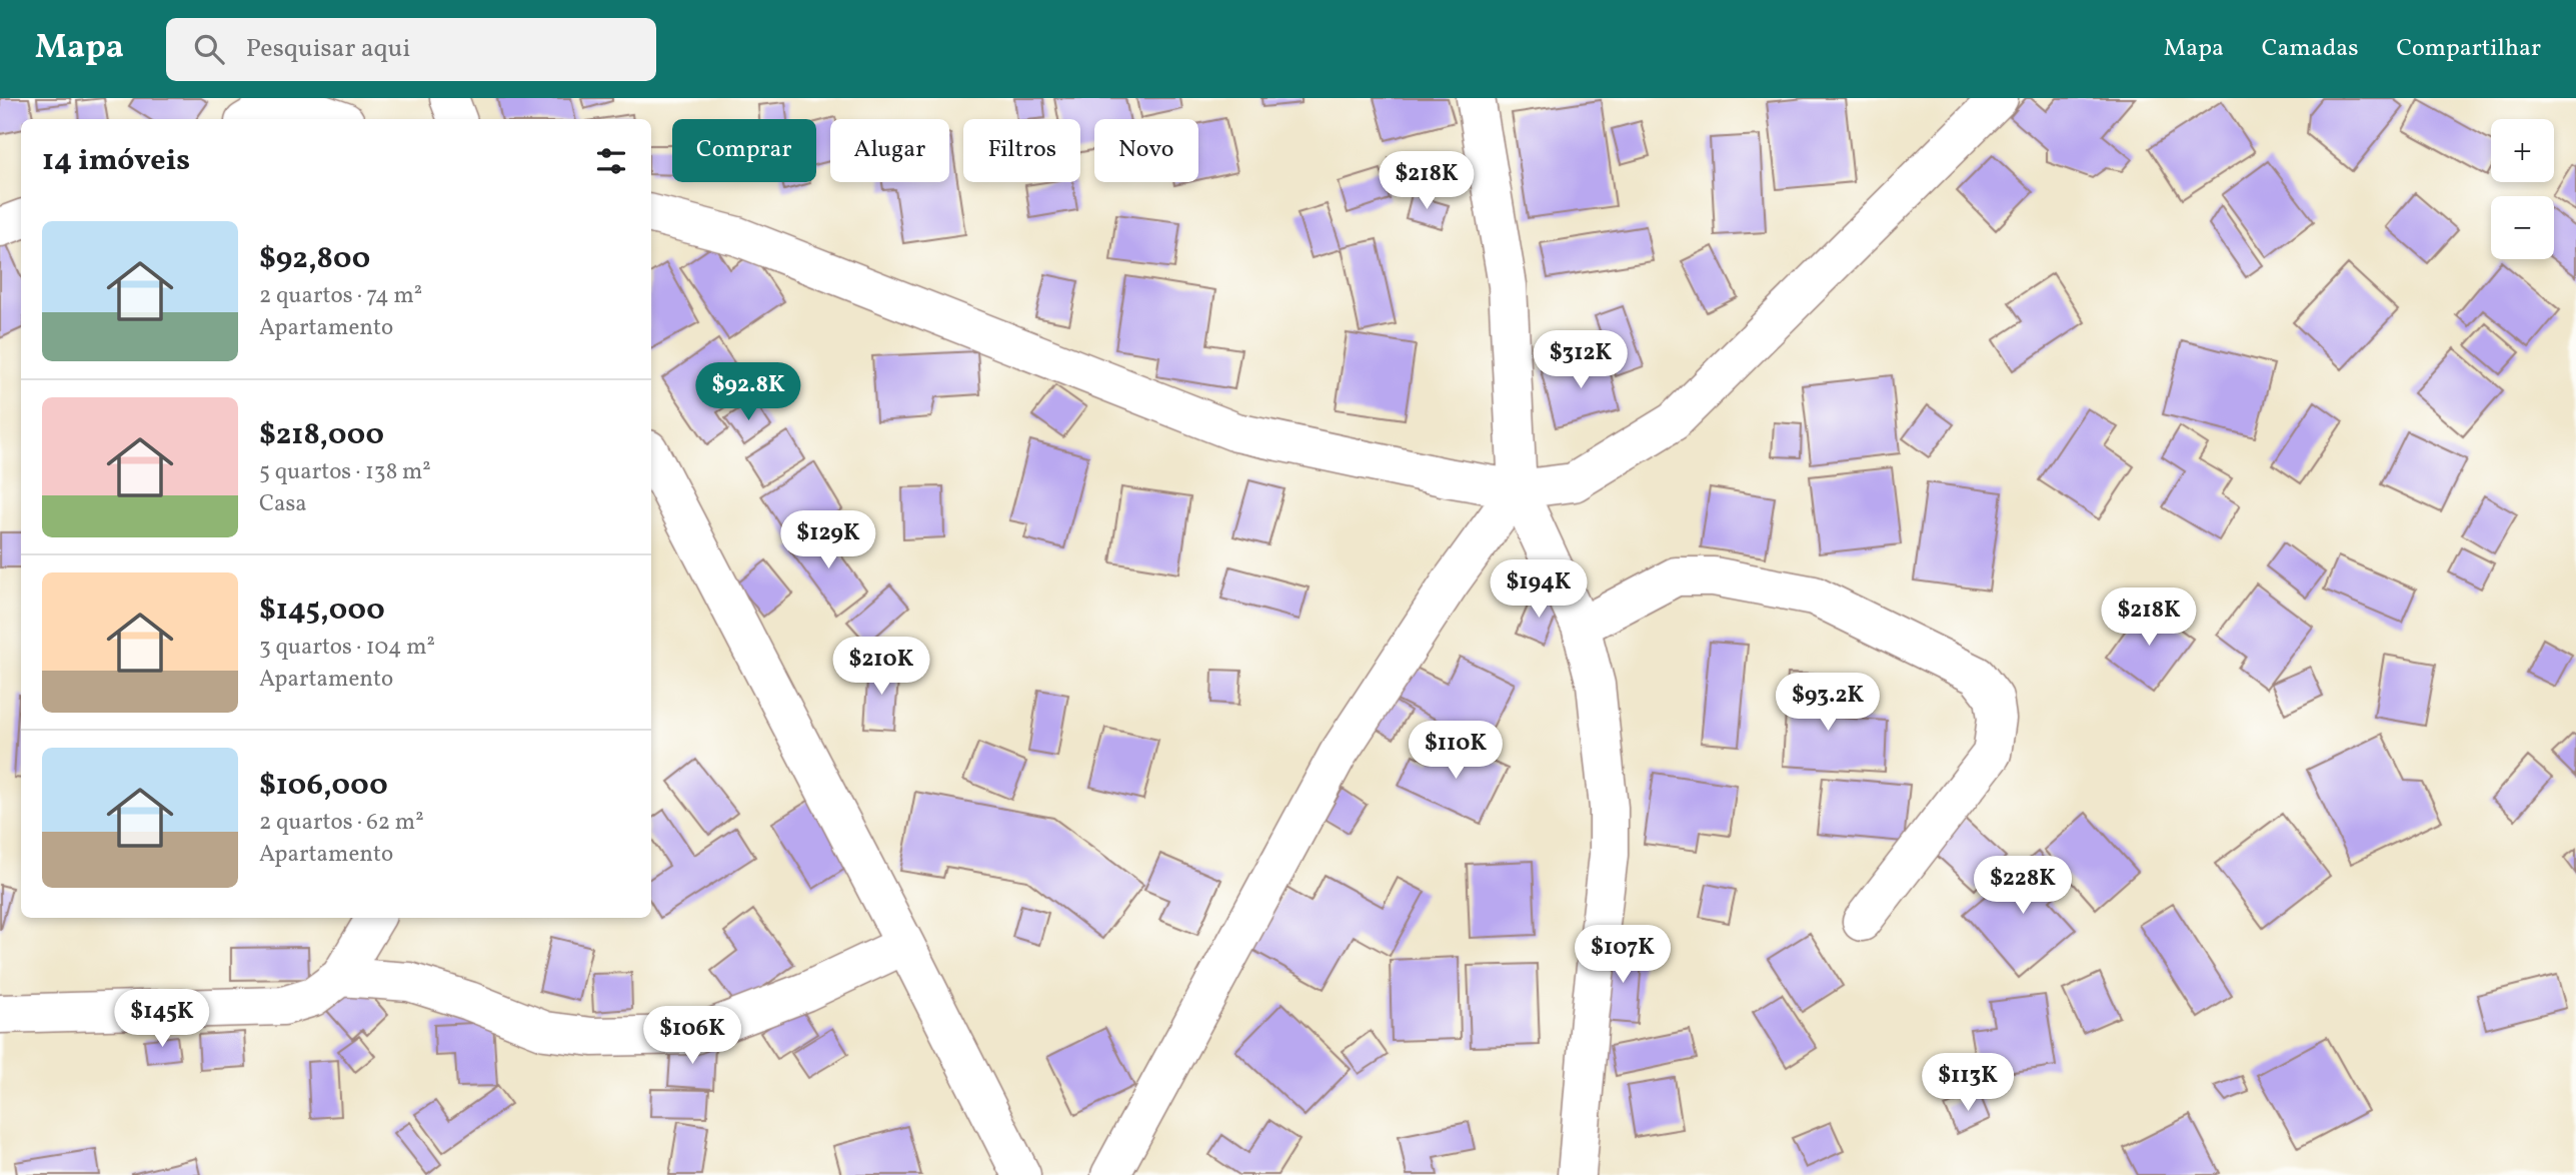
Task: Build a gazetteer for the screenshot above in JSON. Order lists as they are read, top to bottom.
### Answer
{
  "page": {
    "header": "Mapa",
    "search": "Pesquisar aqui",
    "nav": ["Mapa", "Camadas", "Compartilhar"],
    "map_buttons": ["+", "−"],
    "chip": [
      "Comprar",
      "Alugar",
      "Filtros",
      "Novo"
    ],
    "heading": "14 imóveis",
    "price": [
      "$218K",
      "$312K",
      "$92.8K",
      "$129K",
      "$194K",
      "$218K",
      "$210K",
      "$93.2K",
      "$110K",
      "$228K",
      "$107K",
      "$145K",
      "$106K",
      "$113K"
    ],
    "list": [
      {
        "name": "$92,800",
        "note": "2 quartos · 74 m² · Apartamento"
      },
      {
        "name": "$218,000",
        "note": "5 quartos · 138 m² · Casa"
      },
      {
        "name": "$145,000",
        "note": "3 quartos · 104 m² · Apartamento"
      },
      {
        "name": "$106,000",
        "note": "2 quartos · 62 m² · Apartamento"
      }
    ]
  }
}
